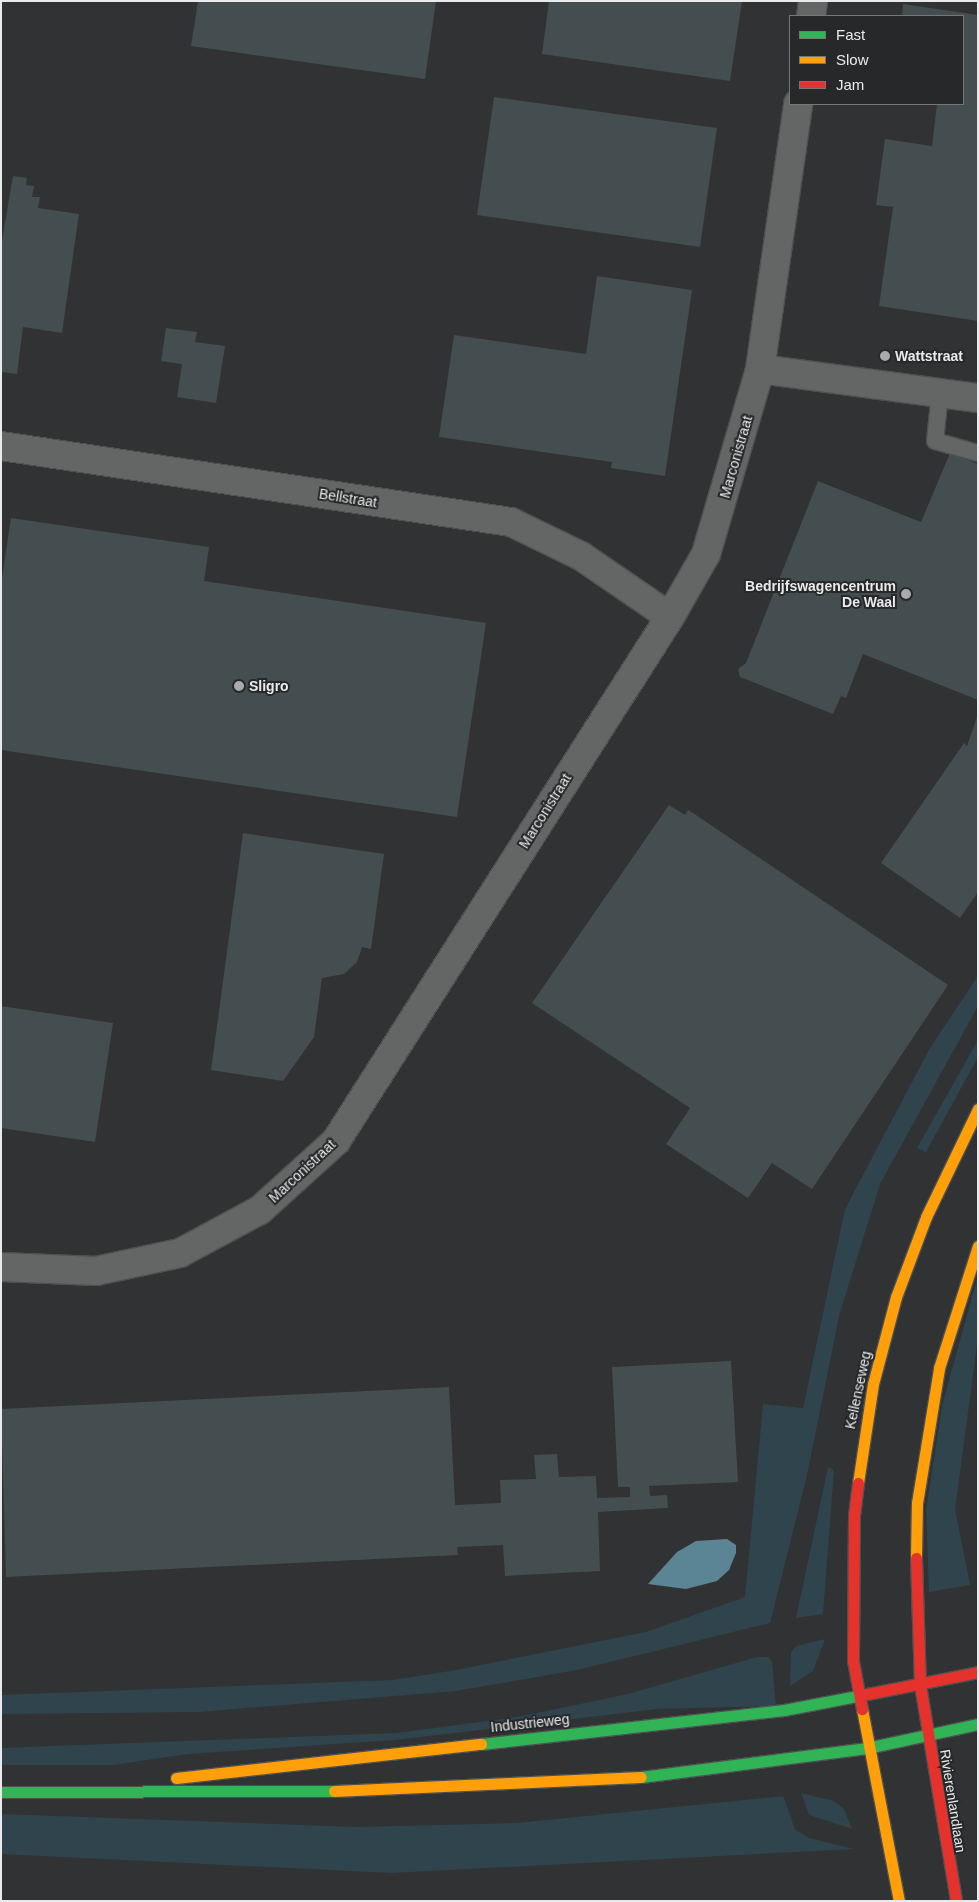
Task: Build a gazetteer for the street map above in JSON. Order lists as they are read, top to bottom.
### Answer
{
  "streets": {
    "main road": ["Kellenseweg", "Industrieweg", "Rivierenlandlaan"],
    "street": ["Marconistraat", "Bellstraat"]
  },
  "crossings": [
    ["Marconistraat", "Bellstraat"],
    ["Kellenseweg", "Industrieweg"],
    ["Industrieweg", "Rivierenlandlaan"]
  ],
  "places": ["Wattstraat", "Bedrijfswagencentrum De Waal", "Sligro"],
  "legend": ["Fast", "Slow", "Jam"]
}
